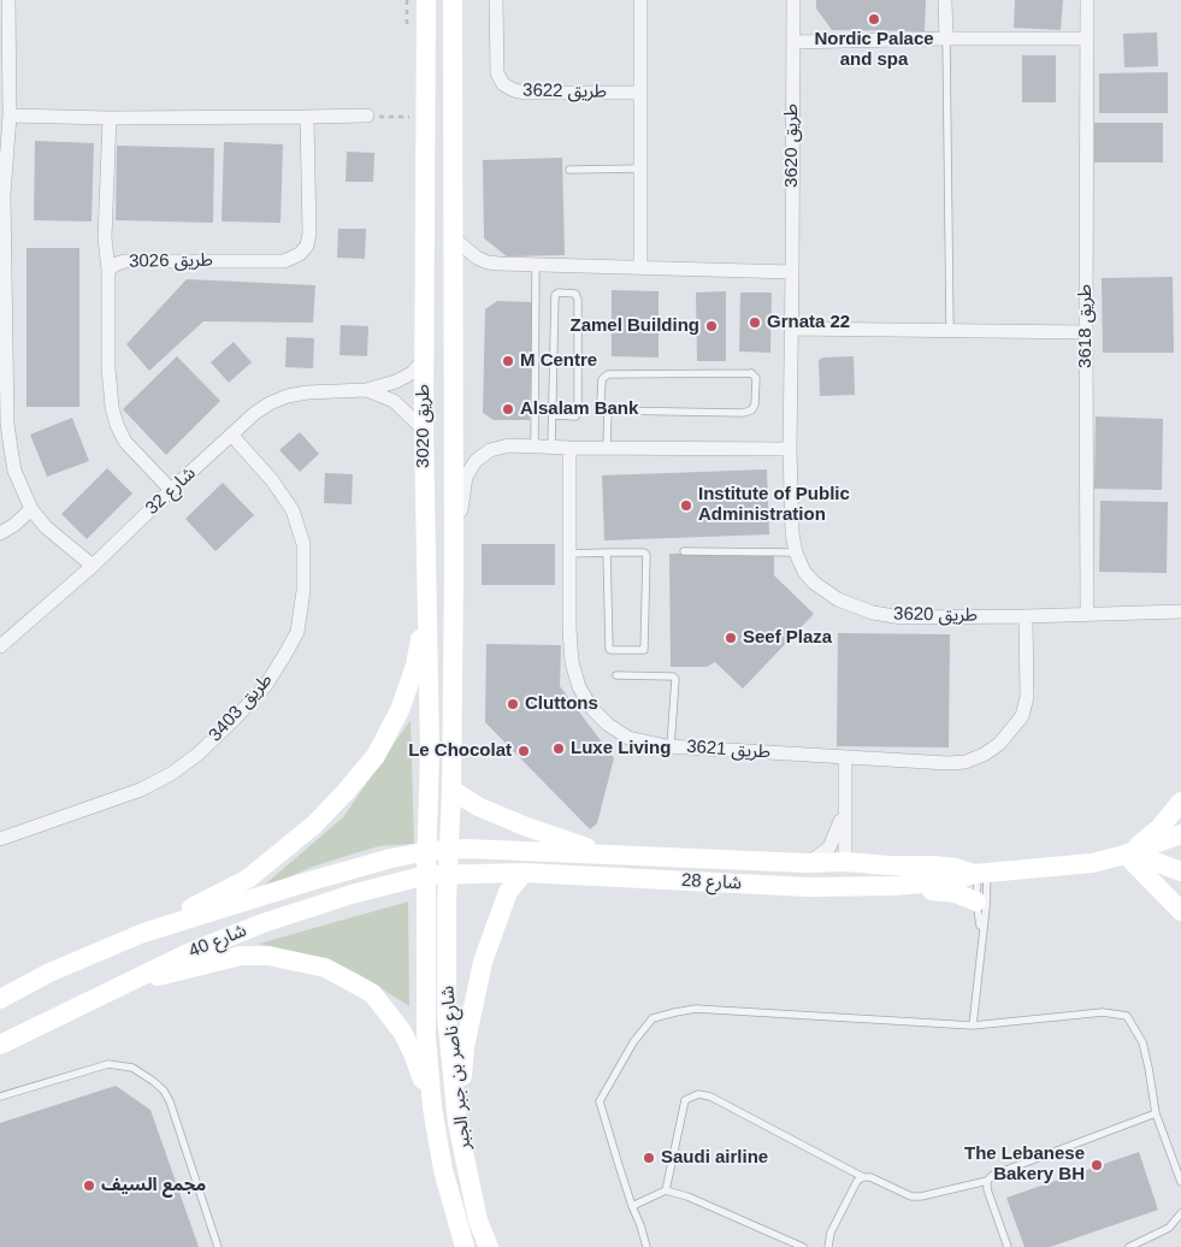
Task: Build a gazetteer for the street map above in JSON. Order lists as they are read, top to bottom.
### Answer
{
  "streets": {
    "street": [
      "طريق 3622",
      "طريق 3620",
      "طريق 3026",
      "طريق 3618",
      "طريق 3020",
      "شارع 32",
      "طريق 3403",
      "طريق 3621",
      "شارع 28",
      "شارع 40",
      "شارع ناصر بن جبر الجبر"
    ]
  },
  "crossings": [
    ["طريق 3620", "طريق 3618"],
    ["طريق 3620", "طريق 3621"],
    ["طريق 3026", "شارع 32"],
    ["طريق 3020", "شارع 28"],
    ["طريق 3020", "شارع 40"],
    ["طريق 3020", "شارع ناصر بن جبر الجبر"],
    ["شارع 32", "طريق 3403"],
    ["شارع 28", "شارع 40"],
    ["شارع 28", "شارع ناصر بن جبر الجبر"],
    ["شارع 40", "شارع ناصر بن جبر الجبر"]
  ],
  "places": [
    "Nordic Palace and spa",
    "Grnata 22",
    "Zamel Building",
    "M Centre",
    "Alsalam Bank",
    "Institute of Public Administration",
    "Seef Plaza",
    "Cluttons",
    "Luxe Living",
    "Le Chocolat",
    "Saudi airline",
    "The Lebanese Bakery BH",
    "مجمع السيف"
  ]
}
